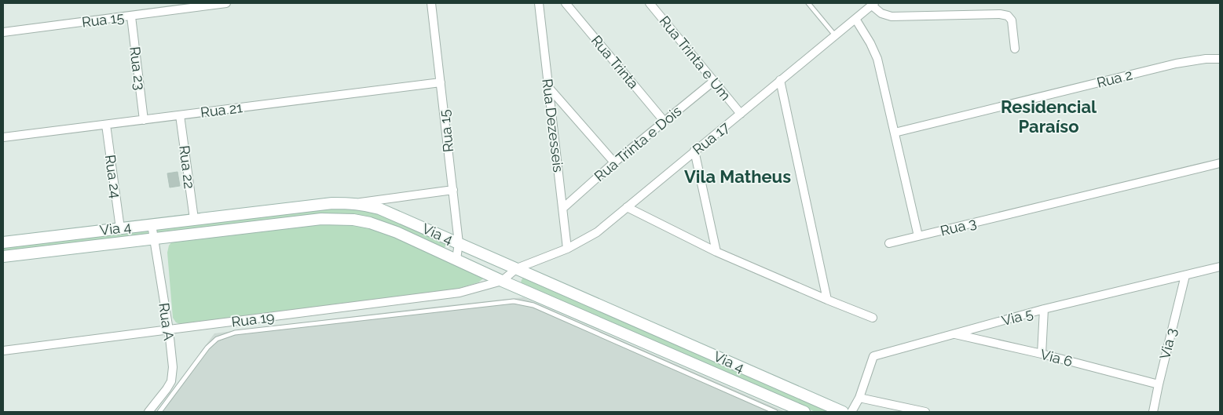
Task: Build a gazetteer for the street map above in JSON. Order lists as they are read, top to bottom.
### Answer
{
  "streets": {
    "street": [
      "Rua 15",
      "Rua Trinta e Um",
      "Rua Trinta",
      "Rua 23",
      "Rua 2",
      "Rua 21",
      "Rua Dezesseis",
      "Rua 17",
      "Rua Trinta e Dois",
      "Rua 22",
      "Rua 24",
      "Rua 3",
      "Via 4",
      "Via 5",
      "Rua 19",
      "Rua A",
      "Via 3",
      "Via 6"
    ]
  },
  "crossings": [
    ["Rua 15", "Rua 23"],
    ["Rua 15", "Rua 21"],
    ["Rua 15", "Via 4"],
    ["Rua Trinta e Um", "Rua 17"],
    ["Rua Trinta e Um", "Rua Trinta e Dois"],
    ["Rua Trinta", "Rua Trinta e Dois"],
    ["Rua 23", "Rua 21"],
    ["Rua 21", "Rua 22"],
    ["Rua 21", "Rua 24"],
    ["Rua Dezesseis", "Rua 17"],
    ["Rua Dezesseis", "Rua Trinta e Dois"],
    ["Rua 17", "Via 4"],
    ["Rua 17", "Rua 19"],
    ["Rua 22", "Via 4"],
    ["Rua 24", "Via 4"],
    ["Via 4", "Rua 19"],
    ["Via 4", "Rua A"],
    ["Via 5", "Via 3"],
    ["Via 5", "Via 6"],
    ["Rua 19", "Rua A"],
    ["Via 3", "Via 6"]
  ],
  "districts": ["Residencial Paraíso", "Vila Matheus"]
}
